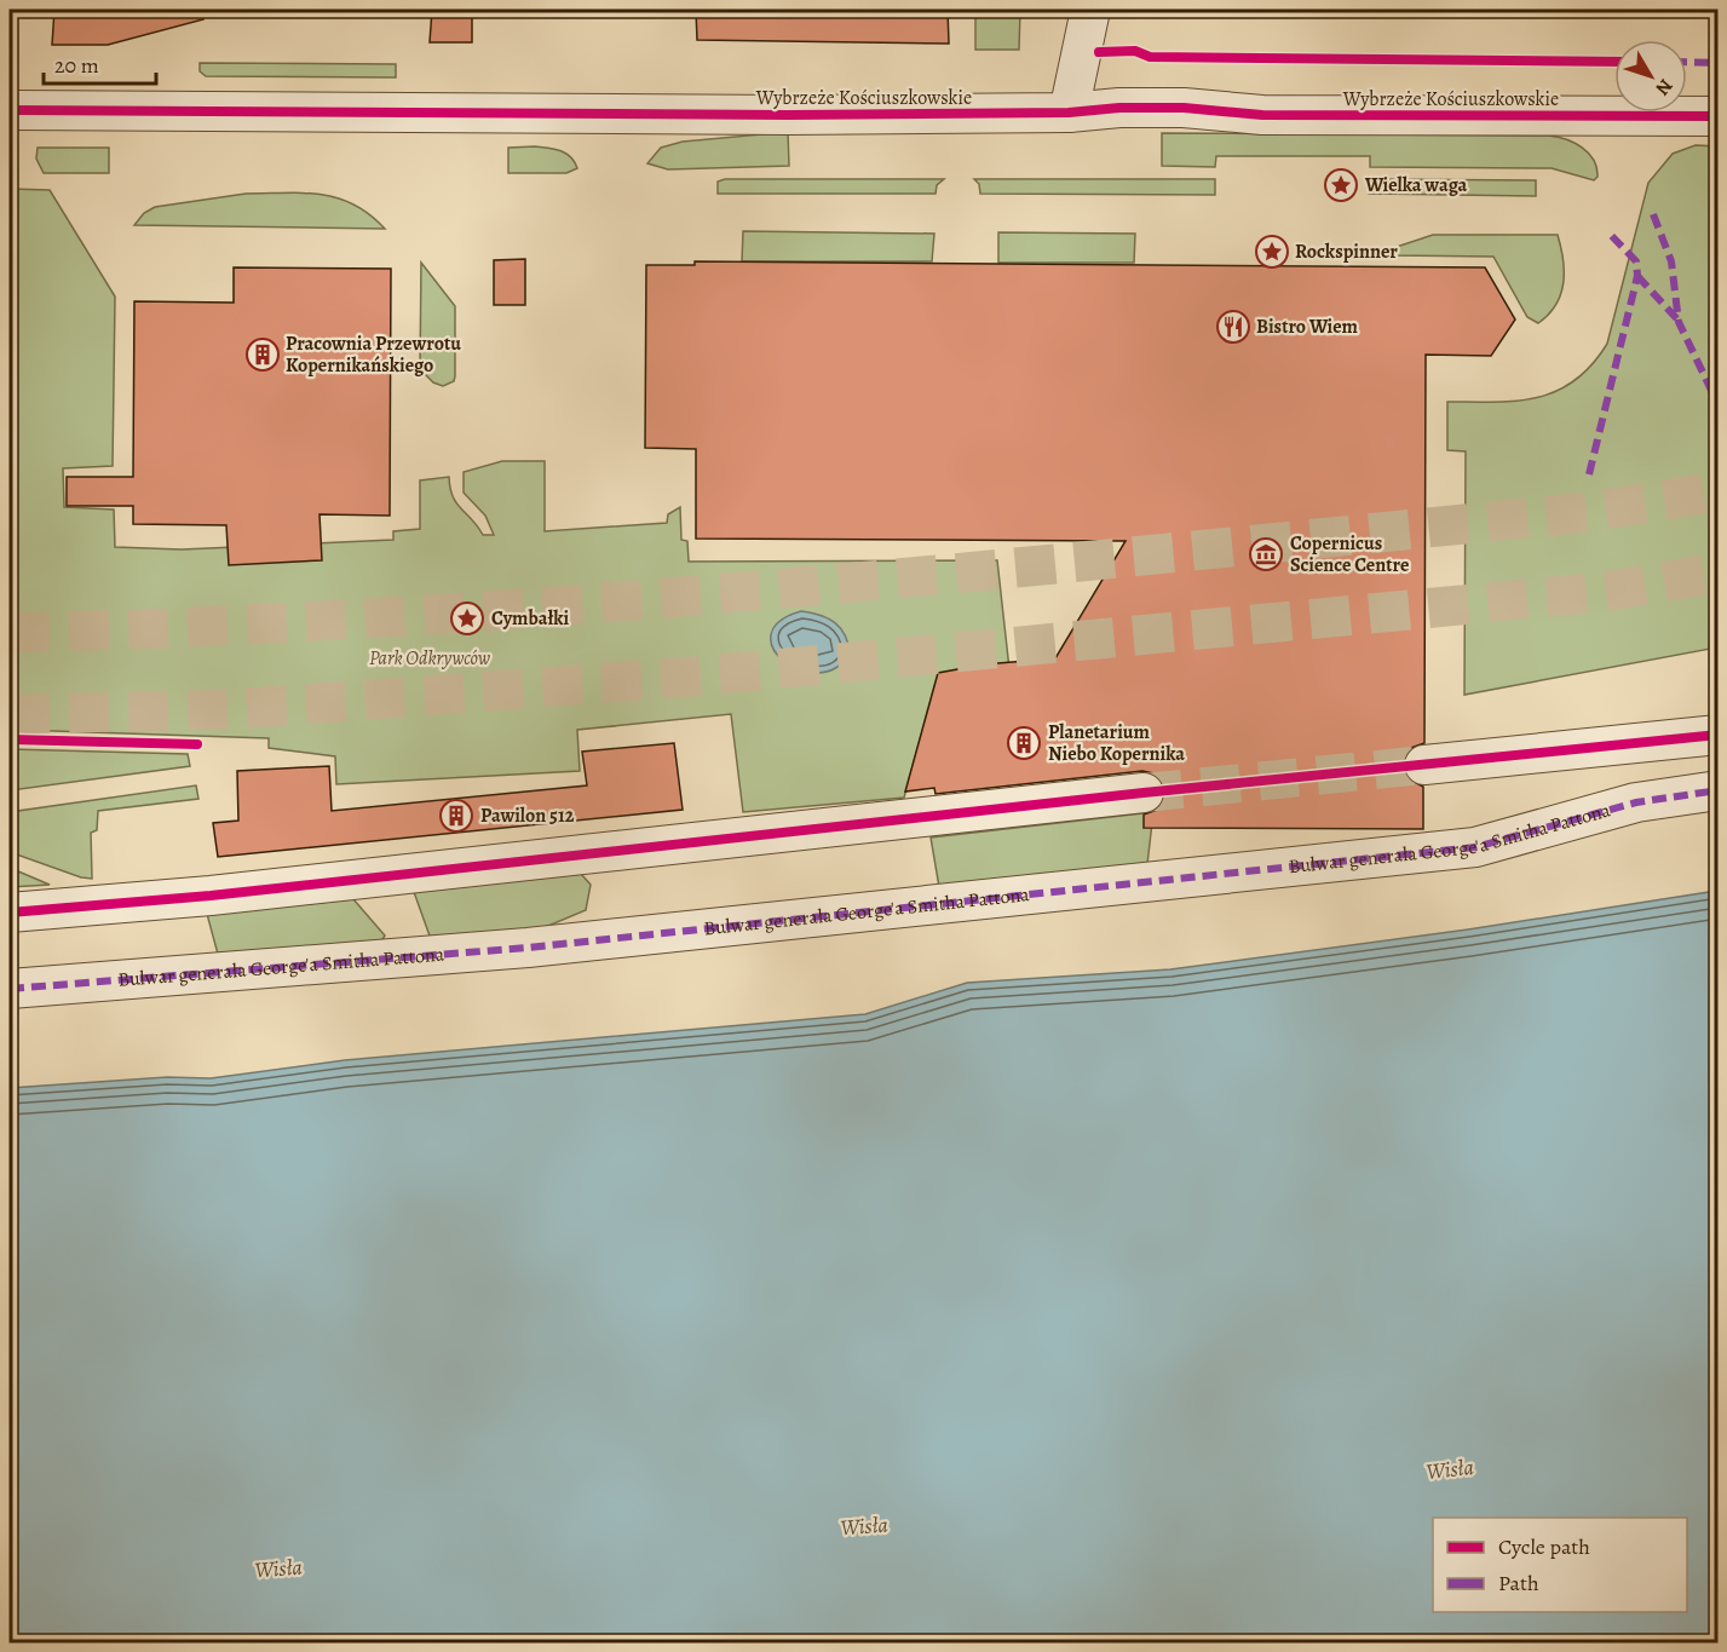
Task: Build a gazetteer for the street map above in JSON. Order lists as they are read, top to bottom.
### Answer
{
  "streets": {
    "street": ["Wybrzeże Kościuszkowskie", "Bulwar generała George'a Smitha Pattona"]
  },
  "water": ["Wisła"],
  "parks": ["Park Odkrywców"],
  "places": {
    "place": ["Wielka waga", "Rockspinner", "Cymbałki"],
    "restaurant": ["Bistro Wiem"],
    "building": ["Pracownia Przewrotu Kopernikańskiego", "Planetarium Niebo Kopernika", "Pawilon 512"],
    "museum": ["Copernicus Science Centre"]
  },
  "legend": ["Cycle path", "Path"],
  "scale_bar": "20 m",
  "north": "bottom right"
}
